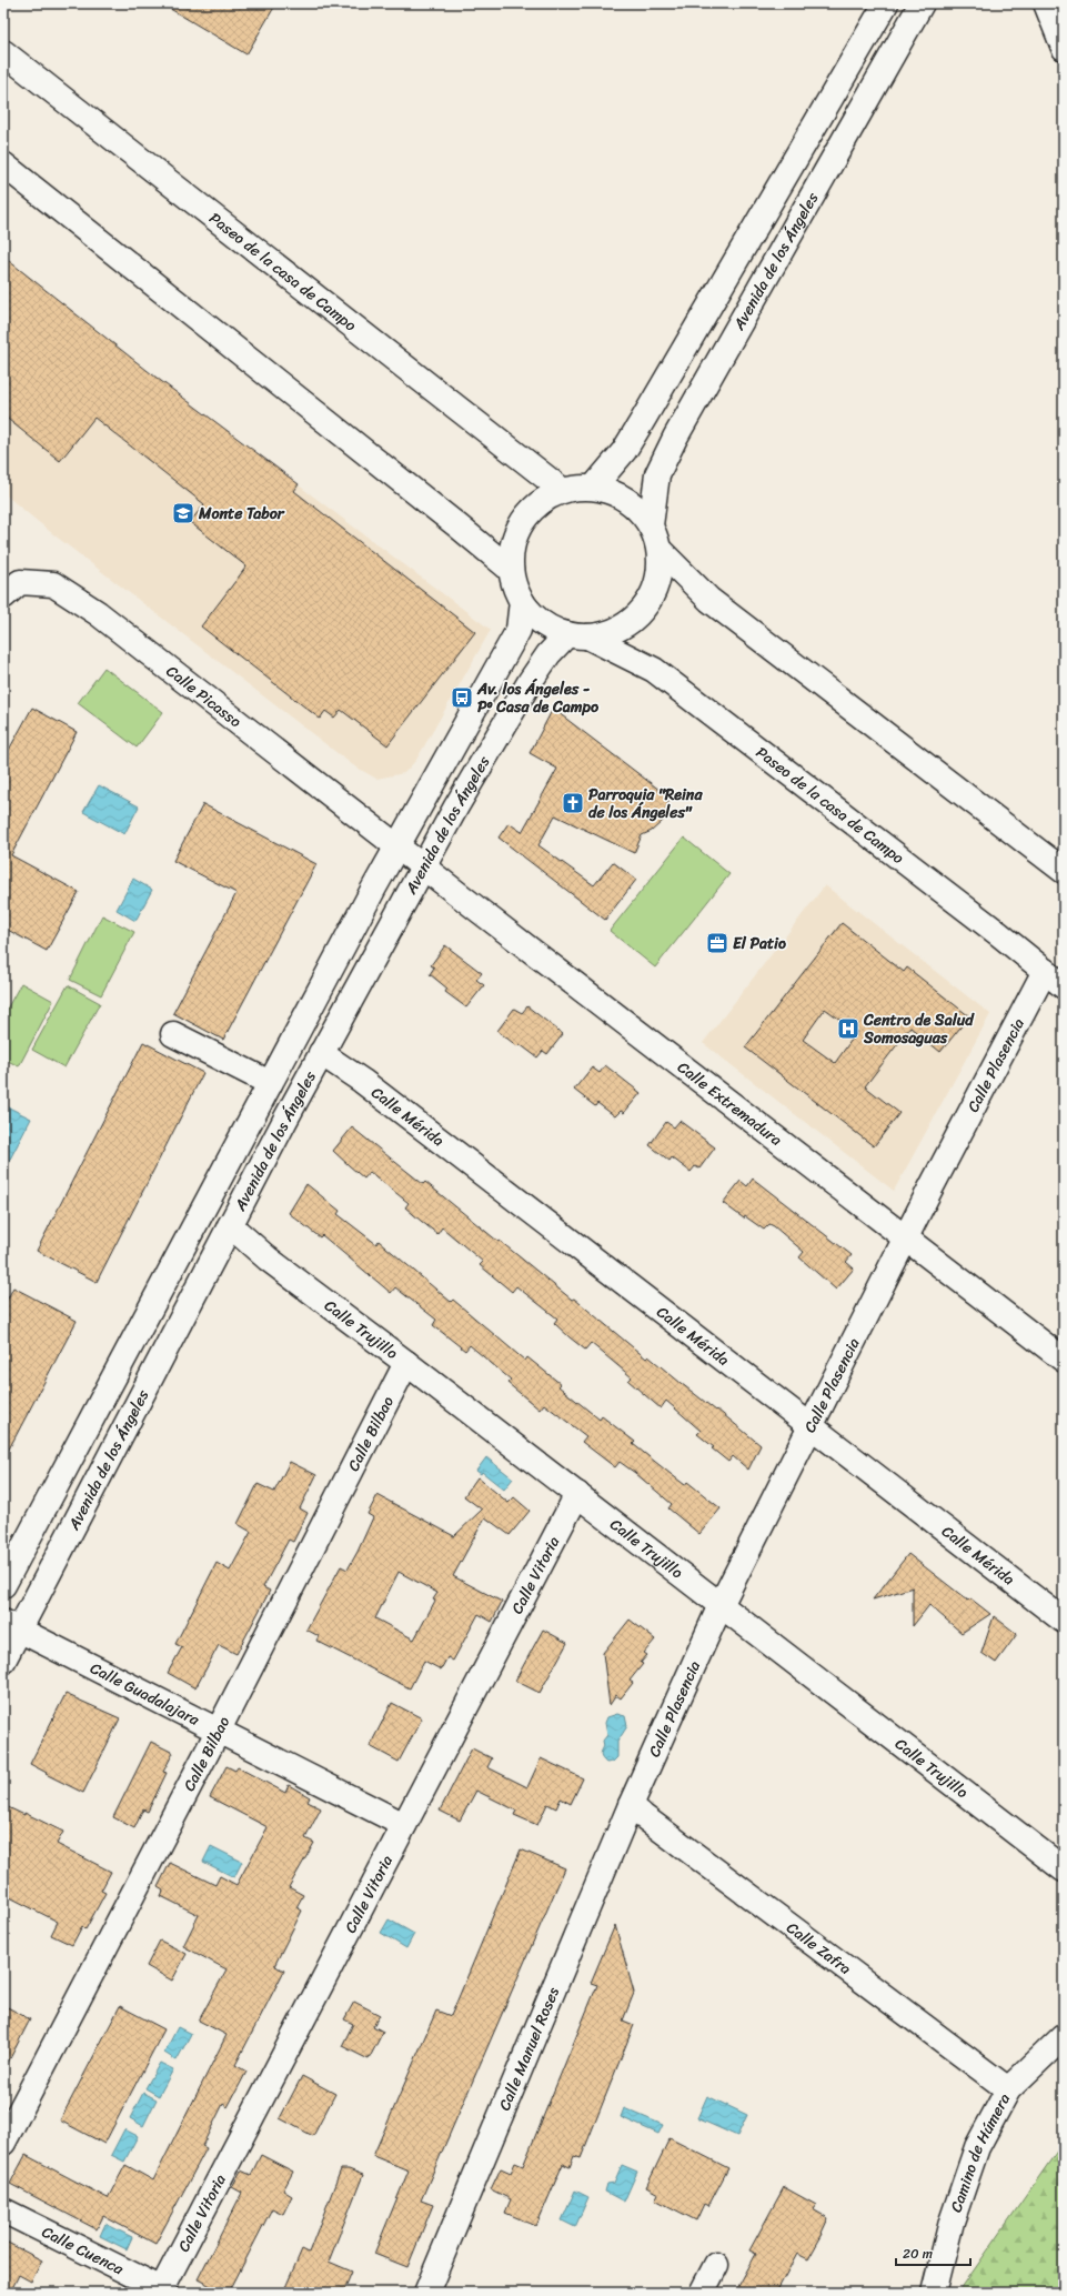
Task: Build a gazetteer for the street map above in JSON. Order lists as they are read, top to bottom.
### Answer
{
  "streets": {
    "street": [
      "Avenida de los Ángeles",
      "Paseo de la casa de Campo",
      "Calle Picasso",
      "Calle Plasencia",
      "Calle Extremadura",
      "Calle Mérida",
      "Calle Trujillo",
      "Calle Bilbao",
      "Calle Vitoria",
      "Calle Guadalajara",
      "Calle Zafra",
      "Calle Manuel Roses",
      "Camino de Húmera",
      "Calle Cuenca"
    ]
  },
  "crossings": [
    ["Avenida de los Ángeles", "Paseo de la casa de Campo"],
    ["Avenida de los Ángeles", "Calle Picasso"],
    ["Avenida de los Ángeles", "Calle Extremadura"],
    ["Avenida de los Ángeles", "Calle Mérida"],
    ["Avenida de los Ángeles", "Calle Trujillo"],
    ["Avenida de los Ángeles", "Calle Guadalajara"],
    ["Paseo de la casa de Campo", "Calle Plasencia"],
    ["Calle Picasso", "Calle Extremadura"],
    ["Calle Plasencia", "Calle Extremadura"],
    ["Calle Plasencia", "Calle Mérida"],
    ["Calle Plasencia", "Calle Trujillo"],
    ["Calle Plasencia", "Calle Zafra"],
    ["Calle Plasencia", "Calle Manuel Roses"],
    ["Calle Trujillo", "Calle Bilbao"],
    ["Calle Trujillo", "Calle Vitoria"],
    ["Calle Bilbao", "Calle Guadalajara"],
    ["Calle Vitoria", "Calle Guadalajara"],
    ["Calle Vitoria", "Calle Cuenca"],
    ["Calle Zafra", "Calle Manuel Roses"],
    ["Calle Zafra", "Camino de Húmera"]
  ],
  "places": {
    "school or university": ["Monte Tabor"],
    "bus stop": ["Av. los Ángeles - Pº Casa de Campo"],
    "church": ["Parroquia \"Reina de los Ángeles\""],
    "office": ["El Patio"],
    "hospital": ["Centro de Salud Somosaguas"]
  },
  "scale_bar": "20 m"
}
